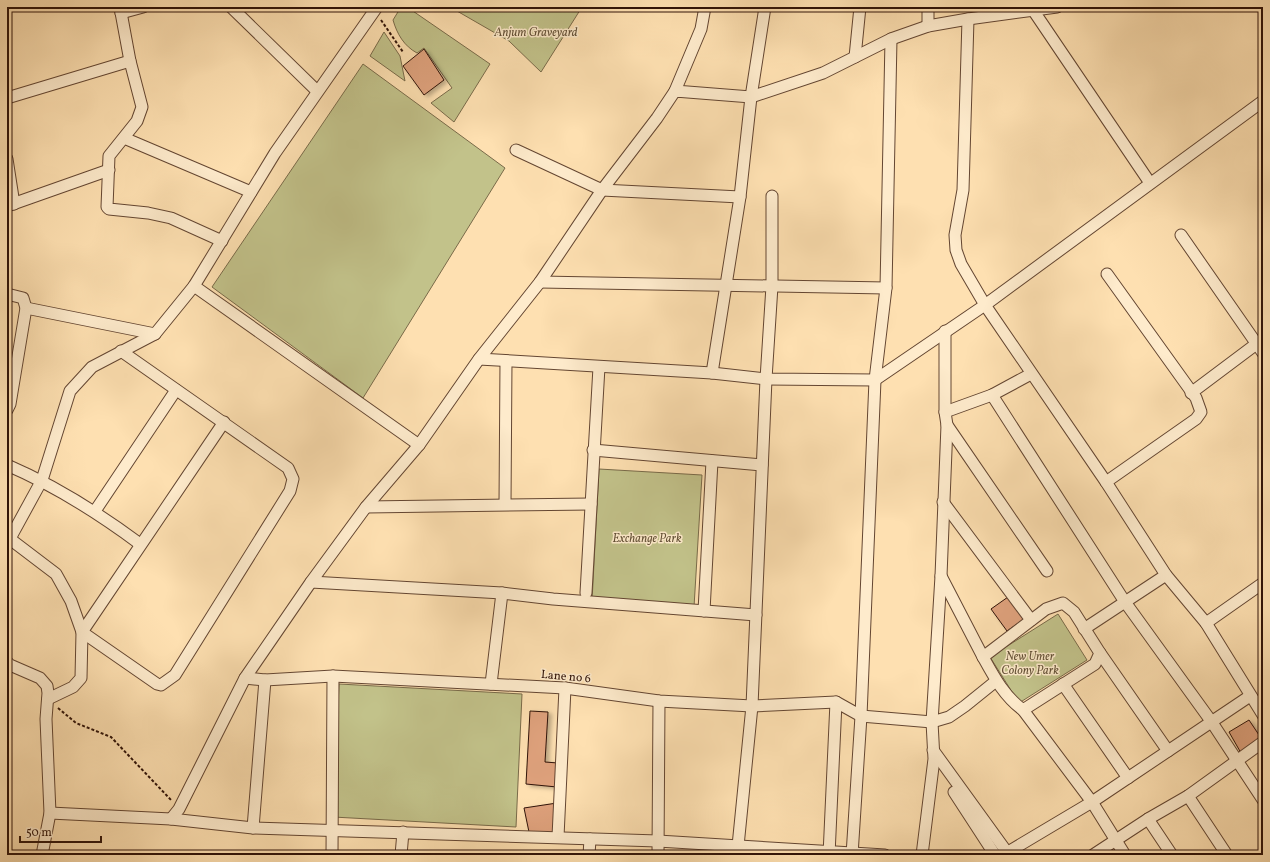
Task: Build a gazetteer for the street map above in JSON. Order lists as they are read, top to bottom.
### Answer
{
  "streets": {
    "street": ["Lane no 6"]
  },
  "parks": ["Anjum Graveyard", "Exchange Park", "New Umer Colony Park"],
  "scale_bar": "50 m"
}
